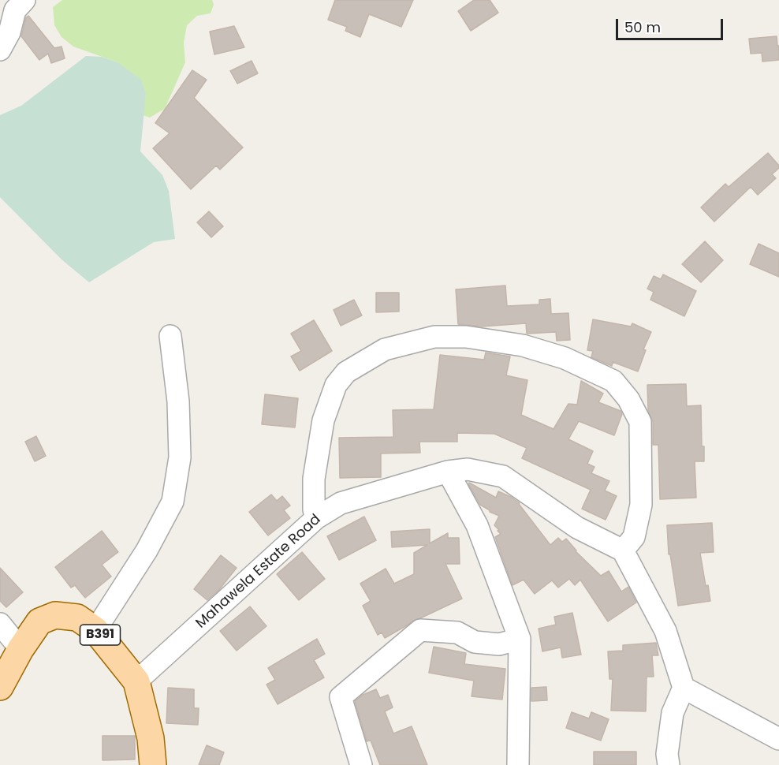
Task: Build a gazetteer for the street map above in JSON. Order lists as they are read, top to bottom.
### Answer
{
  "streets": {
    "main road": ["B391"],
    "street": ["Mahawela Estate Road"]
  },
  "crossings": [
    ["Mahawela Estate Road", "B391"]
  ],
  "scale_bar": "50 m"
}
